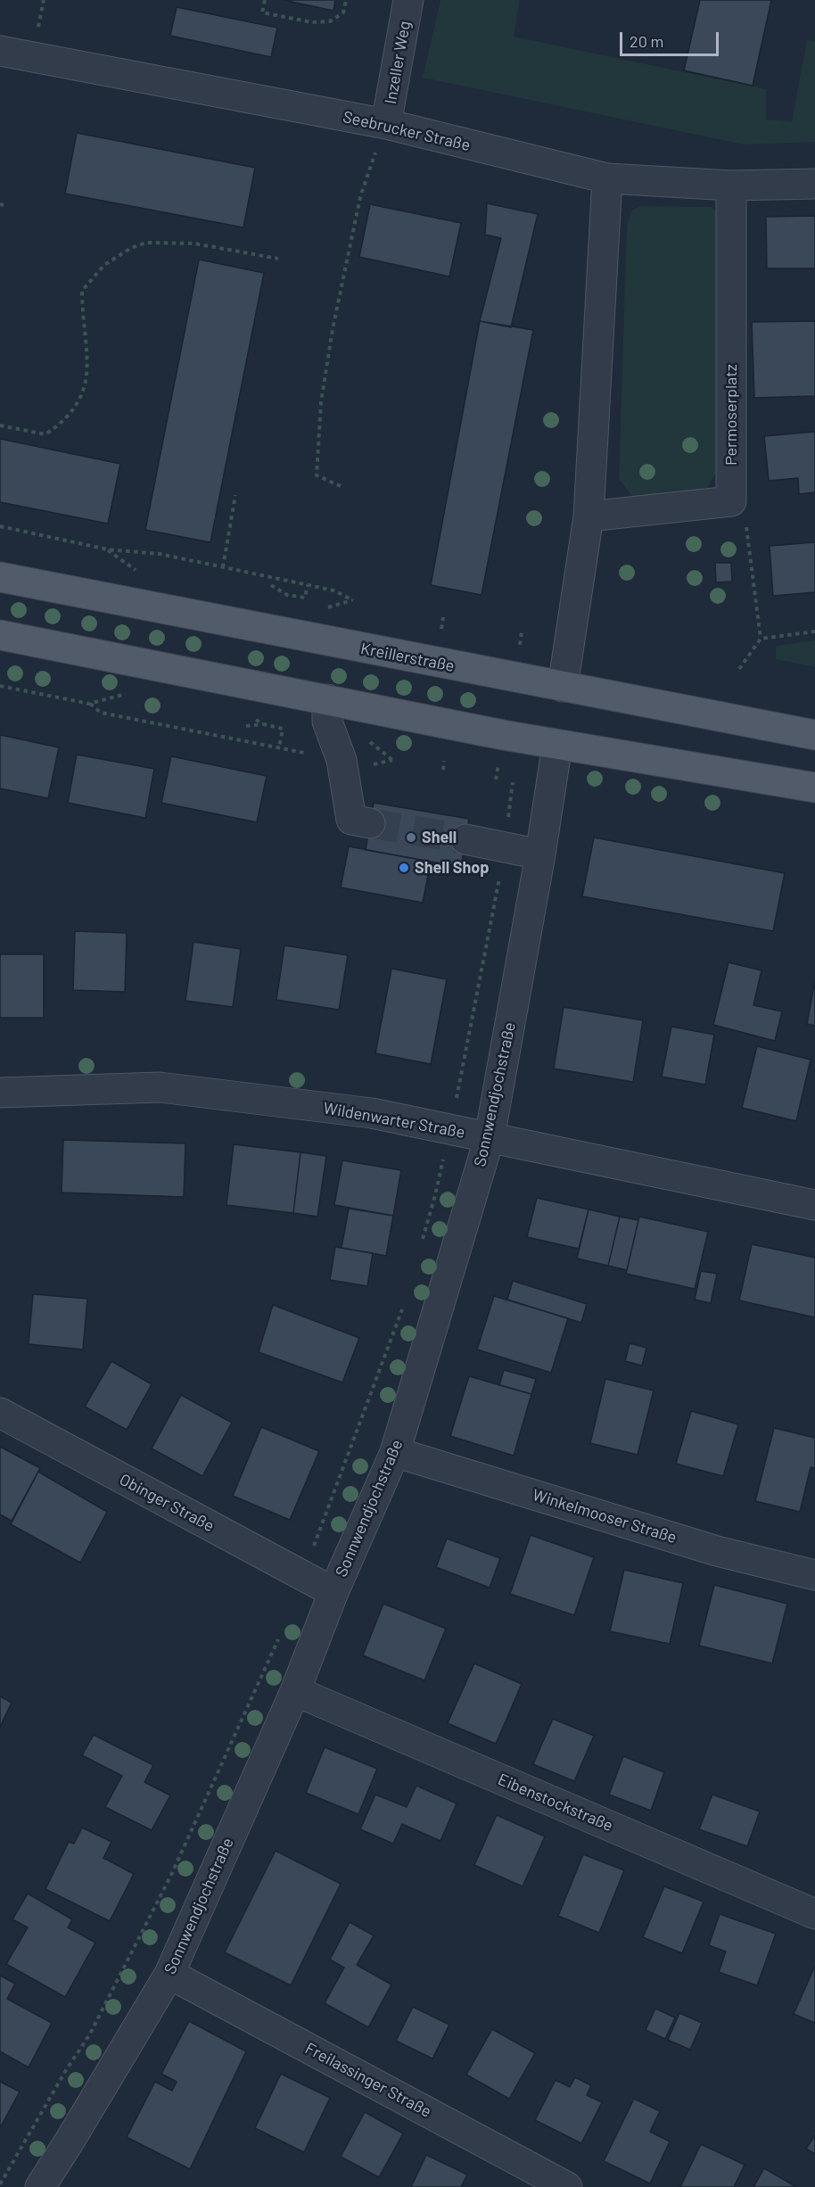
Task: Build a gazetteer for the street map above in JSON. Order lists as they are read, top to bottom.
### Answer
{
  "streets": {
    "main road": ["Kreillerstraße"],
    "street": [
      "Inzeller Weg",
      "Seebrucker Straße",
      "Permoserplatz",
      "Sonnwendjochstraße",
      "Wildenwarter Straße",
      "Obinger Straße",
      "Winkelmooser Straße",
      "Eibenstockstraße",
      "Freilassinger Straße"
    ]
  },
  "crossings": [
    ["Inzeller Weg", "Seebrucker Straße"],
    ["Seebrucker Straße", "Permoserplatz"],
    ["Sonnwendjochstraße", "Wildenwarter Straße"],
    ["Sonnwendjochstraße", "Obinger Straße"],
    ["Sonnwendjochstraße", "Winkelmooser Straße"],
    ["Sonnwendjochstraße", "Eibenstockstraße"],
    ["Sonnwendjochstraße", "Freilassinger Straße"]
  ],
  "places": ["Shell", "Shell Shop"],
  "scale_bar": "20 m"
}
